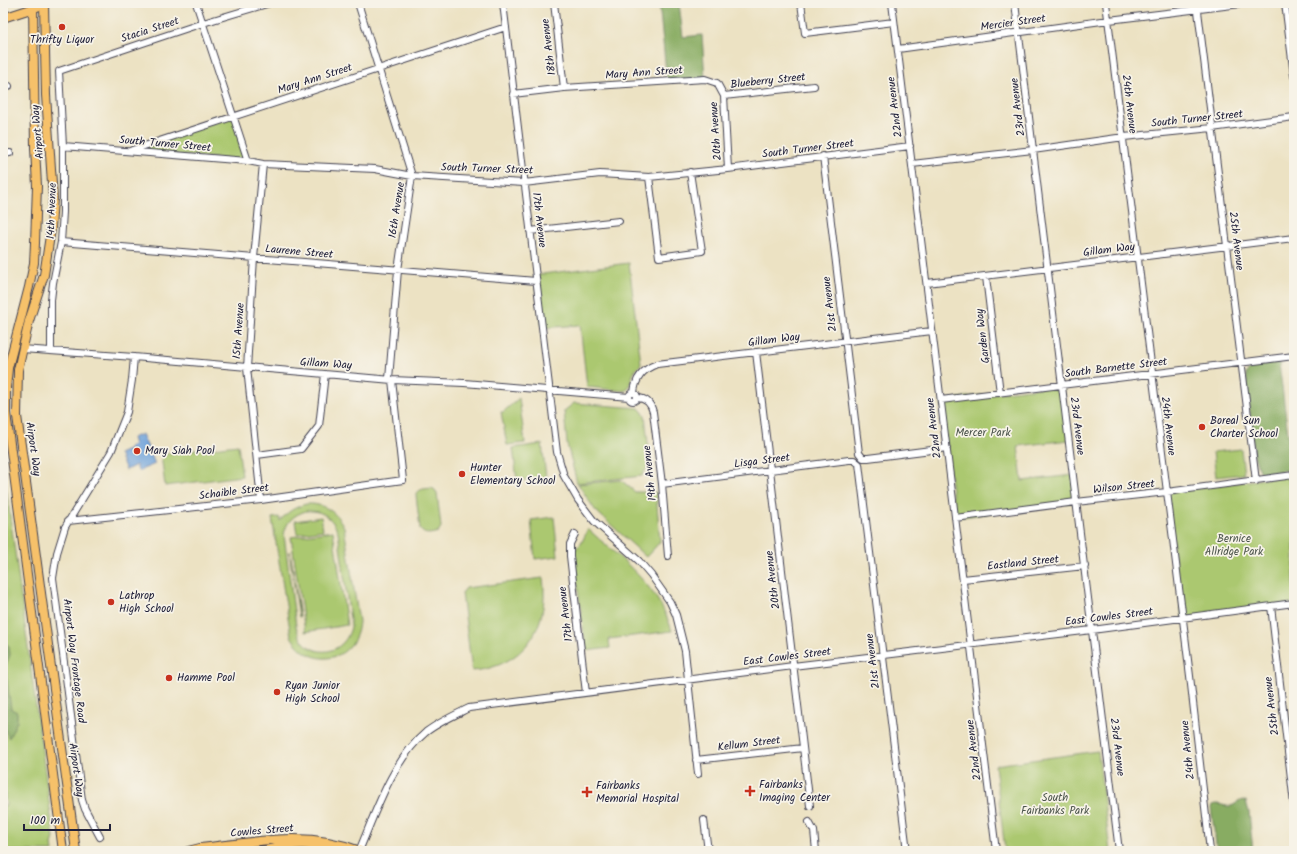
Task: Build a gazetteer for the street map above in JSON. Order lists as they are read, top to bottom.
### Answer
{
  "streets": {
    "main road": ["Airport Way", "Cowles Street"],
    "street": [
      "Mercier Street",
      "Stacia Street",
      "18th Avenue",
      "Mary Ann Street",
      "Blueberry Street",
      "24th Avenue",
      "22nd Avenue",
      "23rd Avenue",
      "South Turner Street",
      "20th Avenue",
      "16th Avenue",
      "14th Avenue",
      "17th Avenue",
      "25th Avenue",
      "Gillam Way",
      "Laurene Street",
      "21st Avenue",
      "15th Avenue",
      "Garden Way",
      "South Barnette Street",
      "Lisga Street",
      "19th Avenue",
      "Wilson Street",
      "Schaible Street",
      "Eastland Street",
      "East Cowles Street",
      "Airport Way Frontage Road",
      "Kellum Street"
    ]
  },
  "crossings": [
    ["Mercier Street", "24th Avenue"],
    ["Mercier Street", "22nd Avenue"],
    ["Mercier Street", "23rd Avenue"],
    ["Mercier Street", "25th Avenue"],
    ["Stacia Street", "14th Avenue"],
    ["18th Avenue", "Mary Ann Street"],
    ["Mary Ann Street", "South Turner Street"],
    ["Mary Ann Street", "20th Avenue"],
    ["Mary Ann Street", "16th Avenue"],
    ["Mary Ann Street", "17th Avenue"],
    ["Blueberry Street", "20th Avenue"],
    ["24th Avenue", "South Turner Street"],
    ["24th Avenue", "Gillam Way"],
    ["24th Avenue", "South Barnette Street"],
    ["24th Avenue", "Wilson Street"],
    ["24th Avenue", "East Cowles Street"],
    ["22nd Avenue", "South Turner Street"],
    ["22nd Avenue", "Gillam Way"],
    ["22nd Avenue", "21st Avenue"],
    ["22nd Avenue", "South Barnette Street"],
    ["22nd Avenue", "Wilson Street"],
    ["22nd Avenue", "Eastland Street"],
    ["22nd Avenue", "East Cowles Street"],
    ["23rd Avenue", "South Turner Street"],
    ["23rd Avenue", "Gillam Way"],
    ["23rd Avenue", "South Barnette Street"],
    ["23rd Avenue", "Wilson Street"],
    ["23rd Avenue", "Eastland Street"],
    ["23rd Avenue", "East Cowles Street"],
    ["South Turner Street", "20th Avenue"],
    ["South Turner Street", "16th Avenue"],
    ["South Turner Street", "14th Avenue"],
    ["South Turner Street", "17th Avenue"],
    ["South Turner Street", "25th Avenue"],
    ["South Turner Street", "21st Avenue"],
    ["South Turner Street", "15th Avenue"],
    ["20th Avenue", "Gillam Way"],
    ["20th Avenue", "Lisga Street"],
    ["20th Avenue", "East Cowles Street"],
    ["20th Avenue", "Kellum Street"],
    ["Airport Way", "Gillam Way"],
    ["16th Avenue", "Gillam Way"],
    ["16th Avenue", "Laurene Street"],
    ["16th Avenue", "Schaible Street"],
    ["14th Avenue", "Gillam Way"],
    ["14th Avenue", "Laurene Street"],
    ["17th Avenue", "Gillam Way"],
    ["17th Avenue", "Laurene Street"],
    ["17th Avenue", "East Cowles Street"],
    ["25th Avenue", "Gillam Way"],
    ["25th Avenue", "South Barnette Street"],
    ["25th Avenue", "Wilson Street"],
    ["25th Avenue", "East Cowles Street"],
    ["Gillam Way", "21st Avenue"],
    ["Gillam Way", "15th Avenue"],
    ["Gillam Way", "Garden Way"],
    ["Gillam Way", "19th Avenue"],
    ["Laurene Street", "15th Avenue"],
    ["21st Avenue", "Lisga Street"],
    ["21st Avenue", "East Cowles Street"],
    ["15th Avenue", "Schaible Street"],
    ["Garden Way", "South Barnette Street"],
    ["Lisga Street", "19th Avenue"],
    ["Schaible Street", "Airport Way Frontage Road"],
    ["East Cowles Street", "Cowles Street"]
  ],
  "parks": ["Mercer Park", "Bernice Allridge Park", "South Fairbanks Park"],
  "places": {
    "other": [
      "Thrifty Liquor",
      "Boreal Sun Charter School",
      "Mary Siah Pool",
      "Hunter Elementary School",
      "Lathrop High School",
      "Hamme Pool",
      "Ryan Junior High School"
    ],
    "health": ["Fairbanks Imaging Center", "Fairbanks Memorial Hospital"]
  },
  "scale_bar": "100 m"
}
